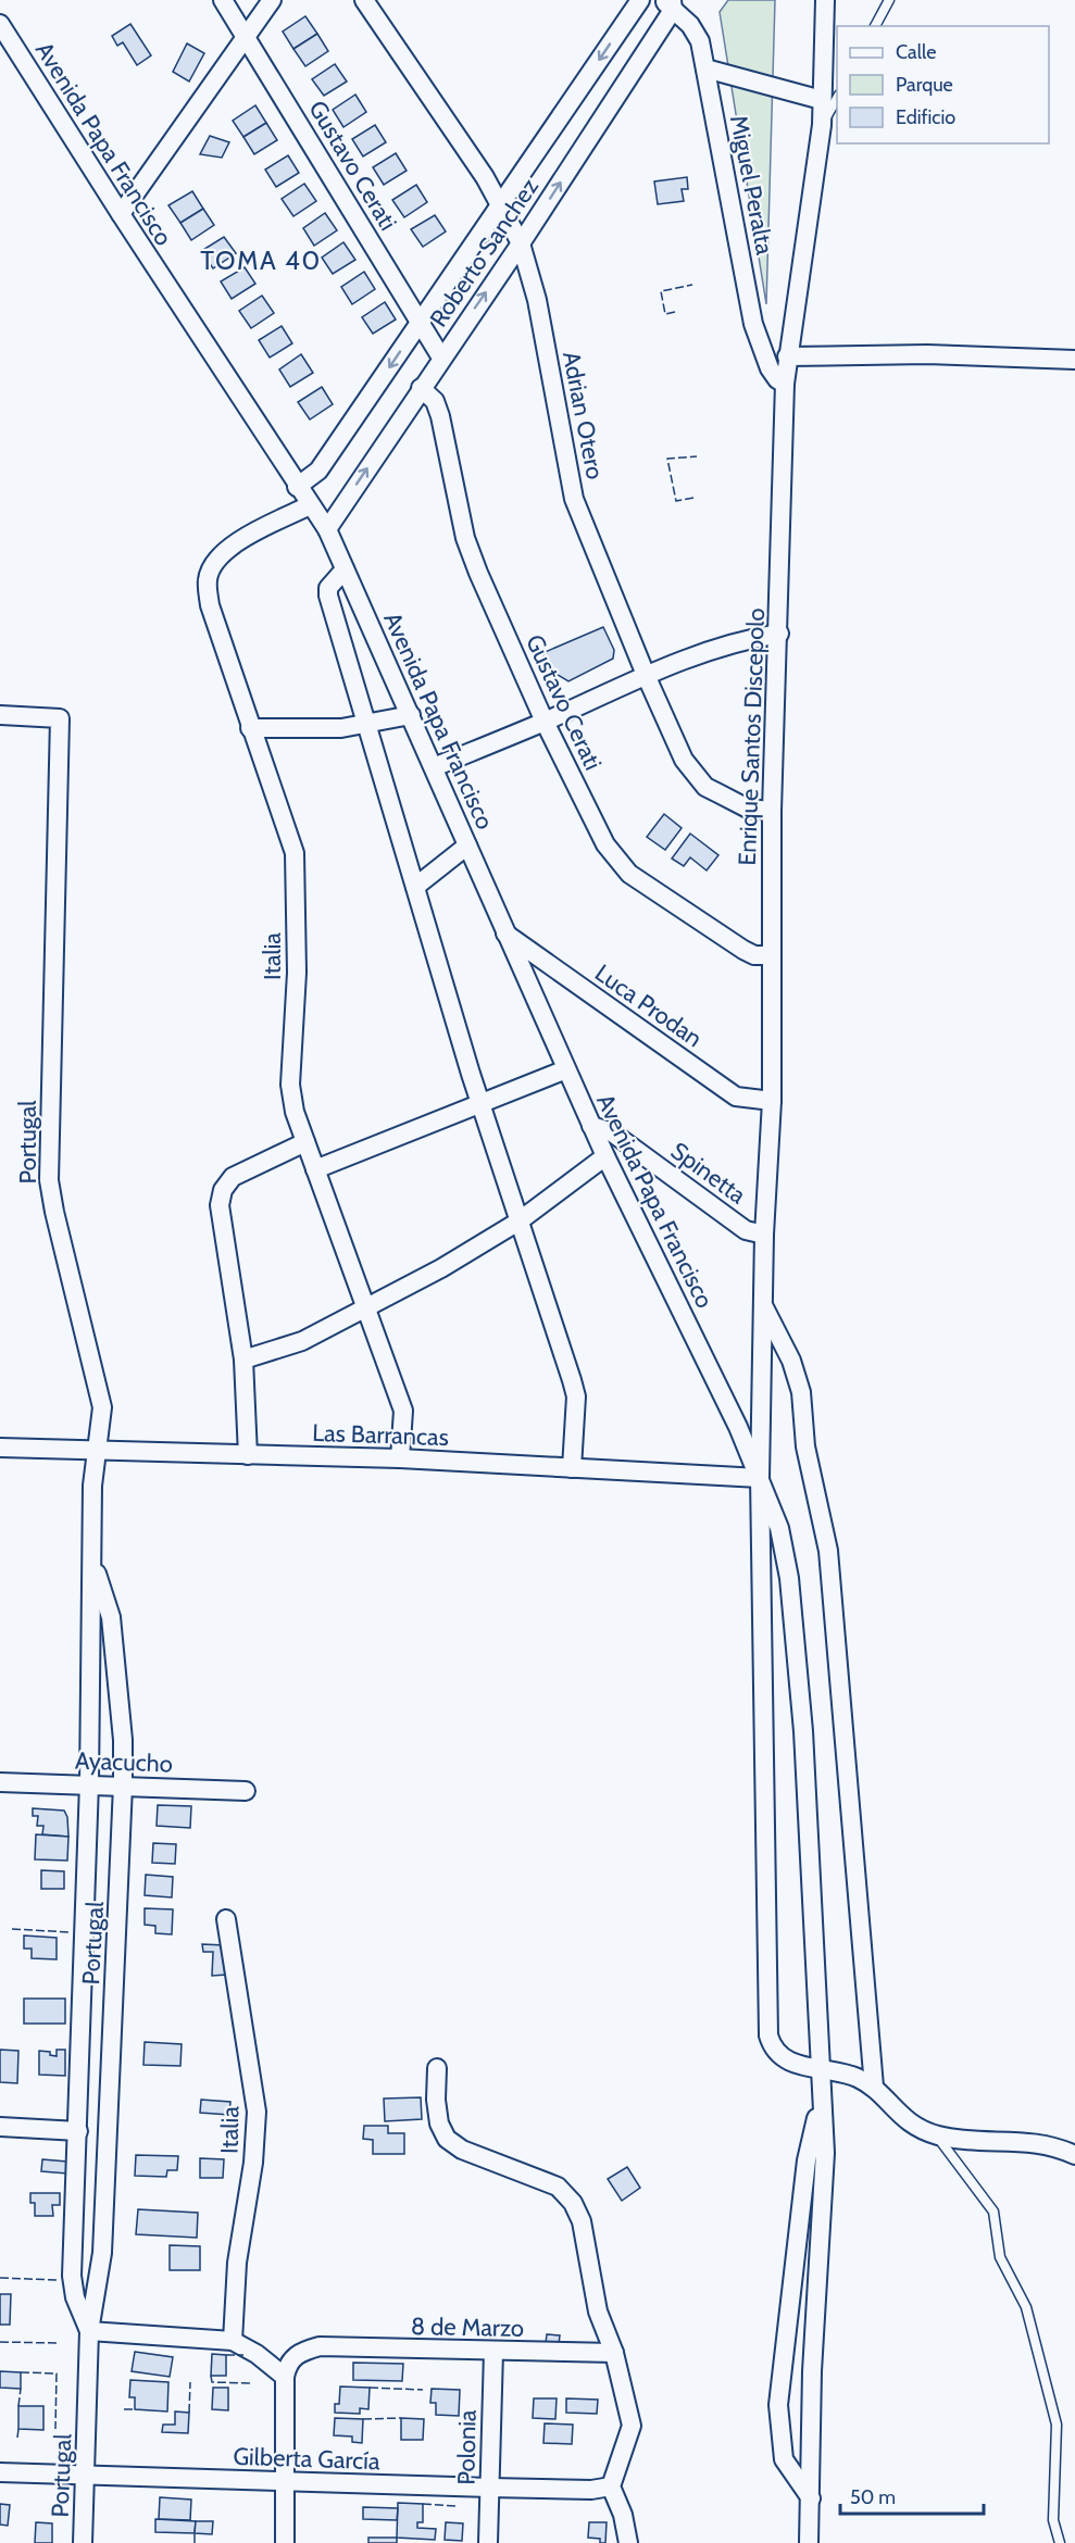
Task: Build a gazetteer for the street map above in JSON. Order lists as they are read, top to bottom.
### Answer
{
  "streets": {
    "street": [
      "Avenida Papa Francisco",
      "Gustavo Cerati",
      "Miguel Peralta",
      "Roberto Sanchez",
      "Adrian Otero",
      "Enrique Santos Discepolo",
      "Italia",
      "Luca Prodan",
      "Portugal",
      "Spinetta",
      "Las Barrancas",
      "Ayacucho",
      "8 de Marzo",
      "Polonia",
      "Gilberta García"
    ]
  },
  "crossings": [
    ["Avenida Papa Francisco", "Roberto Sanchez"],
    ["Avenida Papa Francisco", "Enrique Santos Discepolo"],
    ["Avenida Papa Francisco", "Italia"],
    ["Avenida Papa Francisco", "Luca Prodan"],
    ["Avenida Papa Francisco", "Spinetta"],
    ["Avenida Papa Francisco", "Las Barrancas"],
    ["Gustavo Cerati", "Roberto Sanchez"],
    ["Gustavo Cerati", "Enrique Santos Discepolo"],
    ["Miguel Peralta", "Roberto Sanchez"],
    ["Miguel Peralta", "Enrique Santos Discepolo"],
    ["Roberto Sanchez", "Adrian Otero"],
    ["Adrian Otero", "Enrique Santos Discepolo"],
    ["Enrique Santos Discepolo", "Luca Prodan"],
    ["Enrique Santos Discepolo", "Spinetta"],
    ["Enrique Santos Discepolo", "Las Barrancas"],
    ["Italia", "Las Barrancas"],
    ["Portugal", "Las Barrancas"],
    ["Portugal", "Ayacucho"],
    ["Portugal", "Gilberta García"],
    ["8 de Marzo", "Polonia"],
    ["Polonia", "Gilberta García"]
  ],
  "districts": ["TOMA 40"],
  "legend": ["Calle", "Parque", "Edificio"],
  "scale_bar": "50 m"
}
